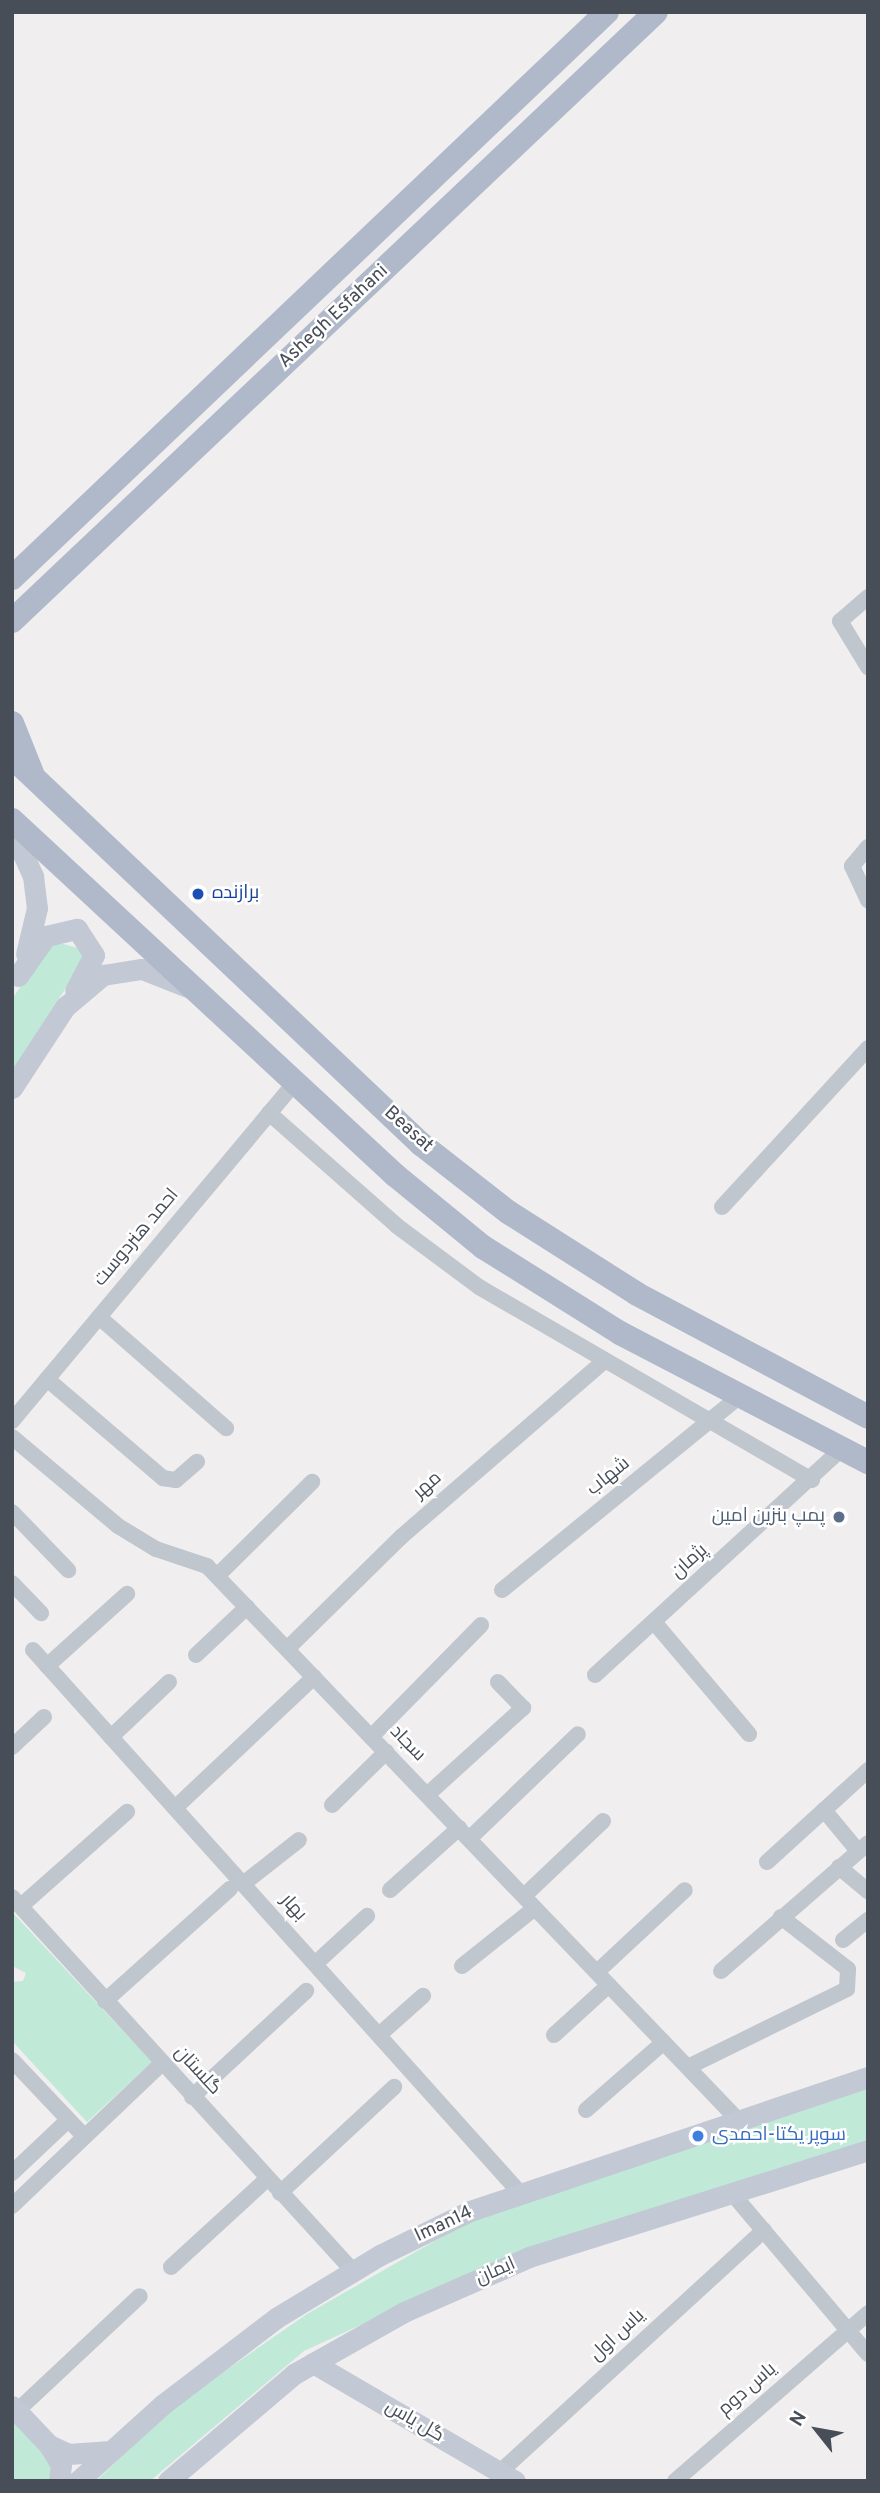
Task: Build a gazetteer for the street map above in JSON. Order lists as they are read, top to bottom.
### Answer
{
  "streets": {
    "main road": [
      "Ashegh Esfahani",
      "Beasat",
      "Iman14",
      "ایمان",
      "گل یاس"
    ],
    "street": [
      "احمد هنردوست",
      "شهاب",
      "مهر",
      "پژمان",
      "سجاد",
      "بهار",
      "گلستان",
      "یاس اول",
      "یاس دوم"
    ]
  },
  "crossings": [
    ["مهر", "سجاد"],
    ["سجاد", "Iman14"],
    ["بهار", "Iman14"],
    ["گلستان", "Iman14"],
    ["ایمان", "گل یاس"],
    ["یاس اول", "گل یاس"]
  ],
  "places": ["برازنده", "پمپ بنزین امین", "سوپر یکتا-احمدی"],
  "north": "top left"
}
